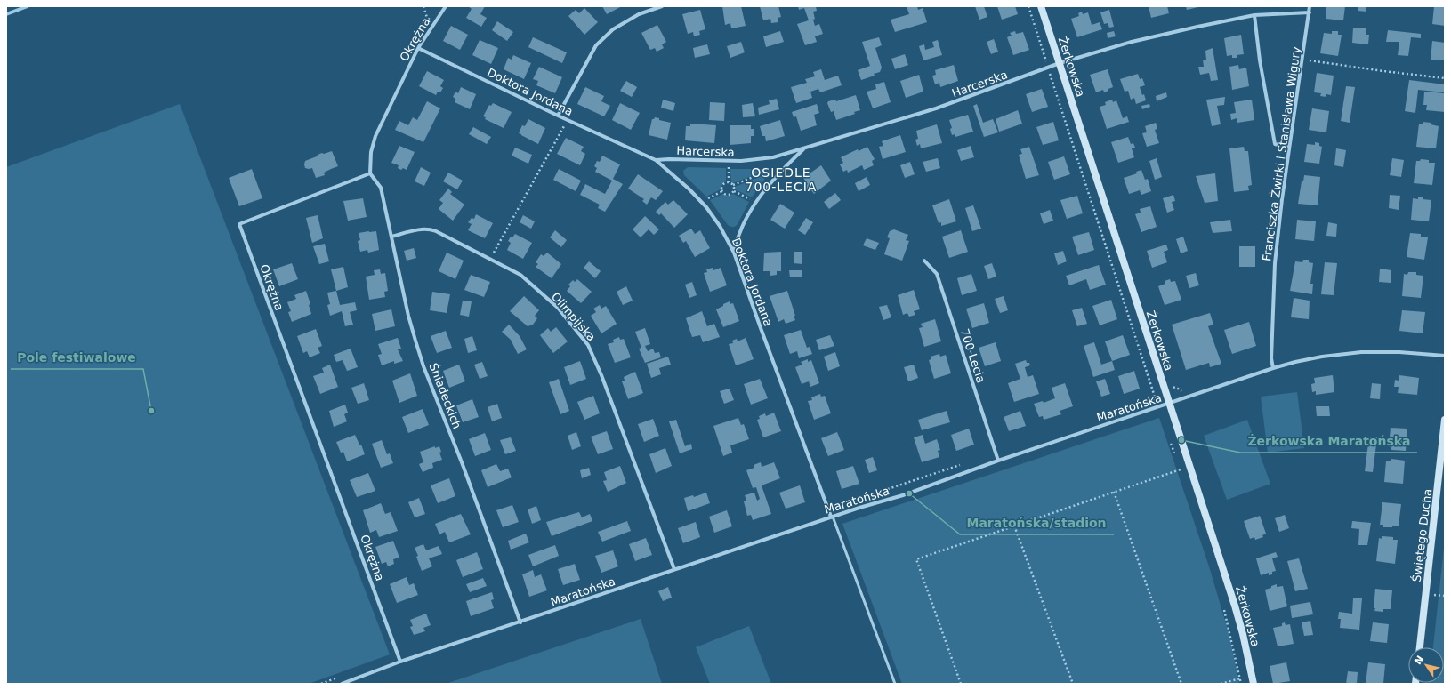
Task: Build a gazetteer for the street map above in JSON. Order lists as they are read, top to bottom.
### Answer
{
  "streets": {
    "street": [
      "Okrężna",
      "Żerkowska",
      "Harcerska",
      "Doktora Jordana",
      "Franciszka Żwirki i Stanisława Wigury",
      "Olimpijska",
      "700-Lecia",
      "Śniadeckich",
      "Maratońska",
      "Świętego Ducha"
    ]
  },
  "crossings": [
    ["Okrężna", "Doktora Jordana"],
    ["Okrężna", "Śniadeckich"],
    ["Okrężna", "Maratońska"],
    ["Żerkowska", "Harcerska"],
    ["Żerkowska", "Maratońska"],
    ["Harcerska", "Doktora Jordana"],
    ["Harcerska", "Franciszka Żwirki i Stanisława Wigury"],
    ["Doktora Jordana", "Maratońska"],
    ["Franciszka Żwirki i Stanisława Wigury", "Maratońska"],
    ["Olimpijska", "Śniadeckich"],
    ["Olimpijska", "Maratońska"],
    ["700-Lecia", "Maratońska"],
    ["Śniadeckich", "Maratońska"]
  ],
  "districts": ["OSIEDLE 700-LECIA"],
  "places": ["Pole festiwalowe", "Żerkowska Maratońska", "Maratońska/stadion"],
  "north": "top left"
}
